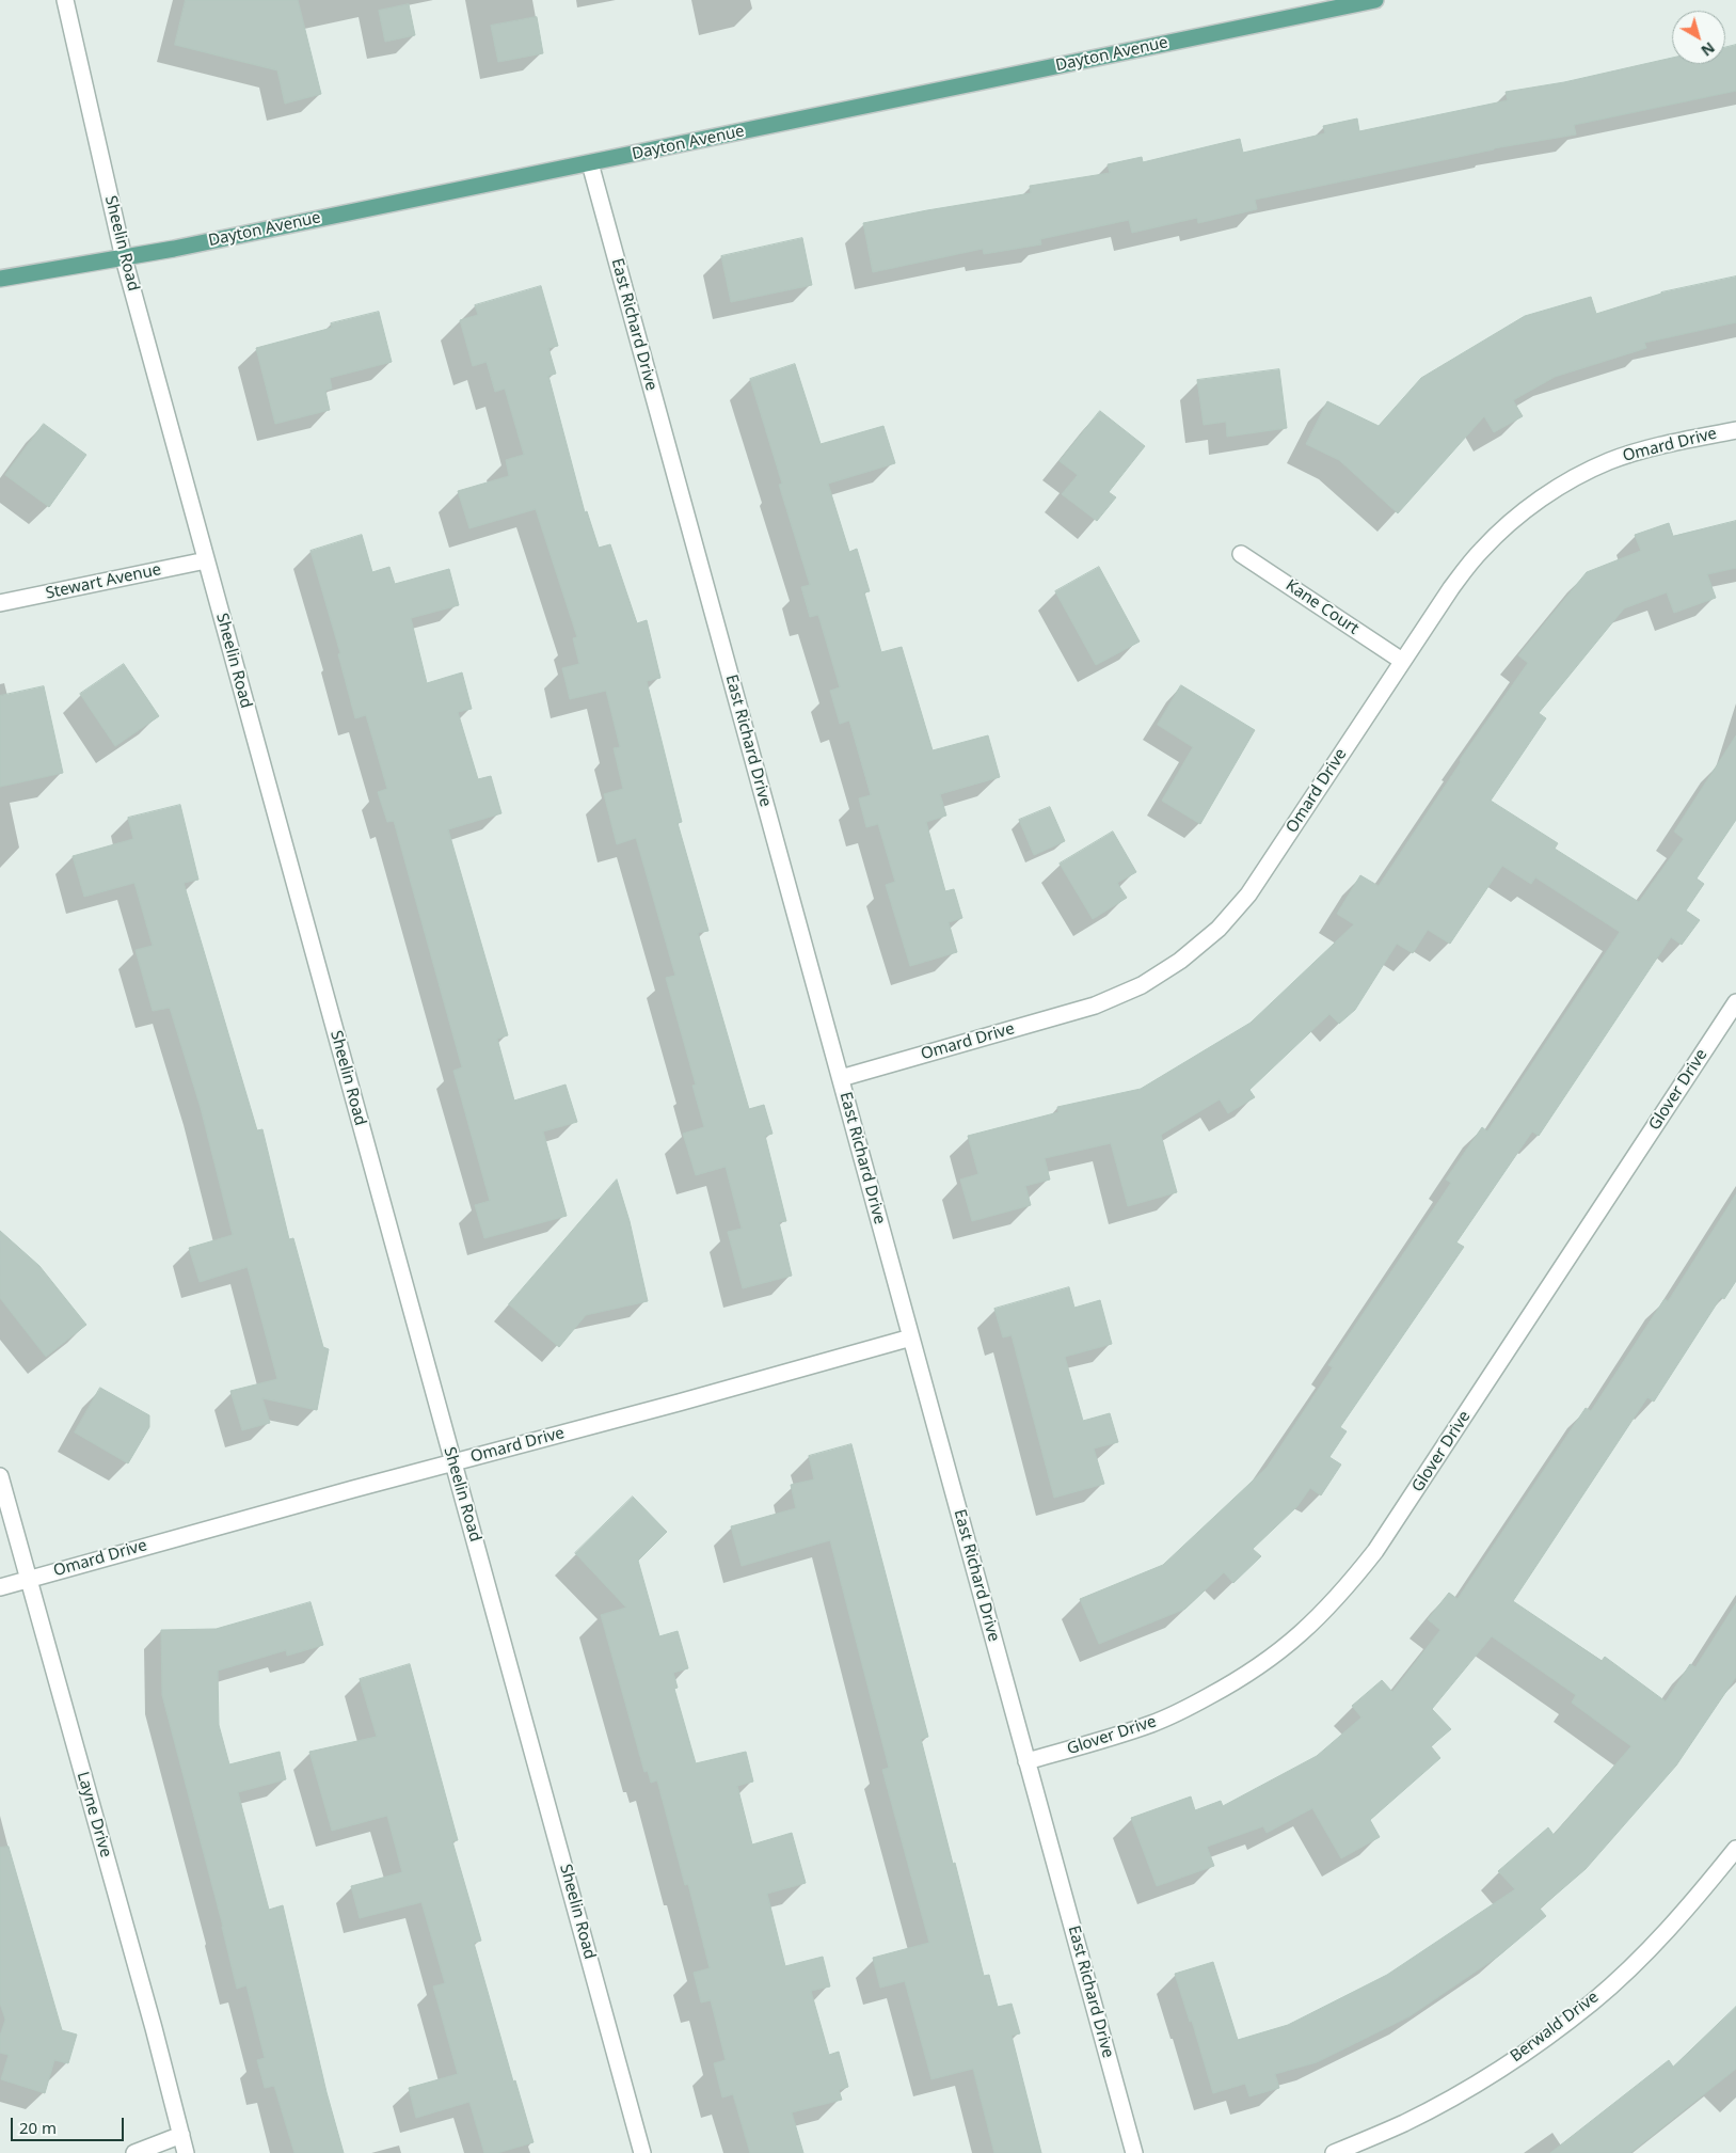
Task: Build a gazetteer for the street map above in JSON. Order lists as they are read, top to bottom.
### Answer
{
  "streets": {
    "main road": ["Dayton Avenue"],
    "street": [
      "Sheelin Road",
      "East Richard Drive",
      "Omard Drive",
      "Stewart Avenue",
      "Kane Court",
      "Glover Drive",
      "Layne Drive",
      "Berwald Drive"
    ]
  },
  "crossings": [
    ["Dayton Avenue", "Sheelin Road"],
    ["Dayton Avenue", "East Richard Drive"],
    ["Sheelin Road", "Omard Drive"],
    ["Sheelin Road", "Stewart Avenue"],
    ["East Richard Drive", "Omard Drive"],
    ["East Richard Drive", "Glover Drive"],
    ["Omard Drive", "Kane Court"],
    ["Omard Drive", "Layne Drive"]
  ],
  "scale_bar": "20 m",
  "north": "bottom right"
}
